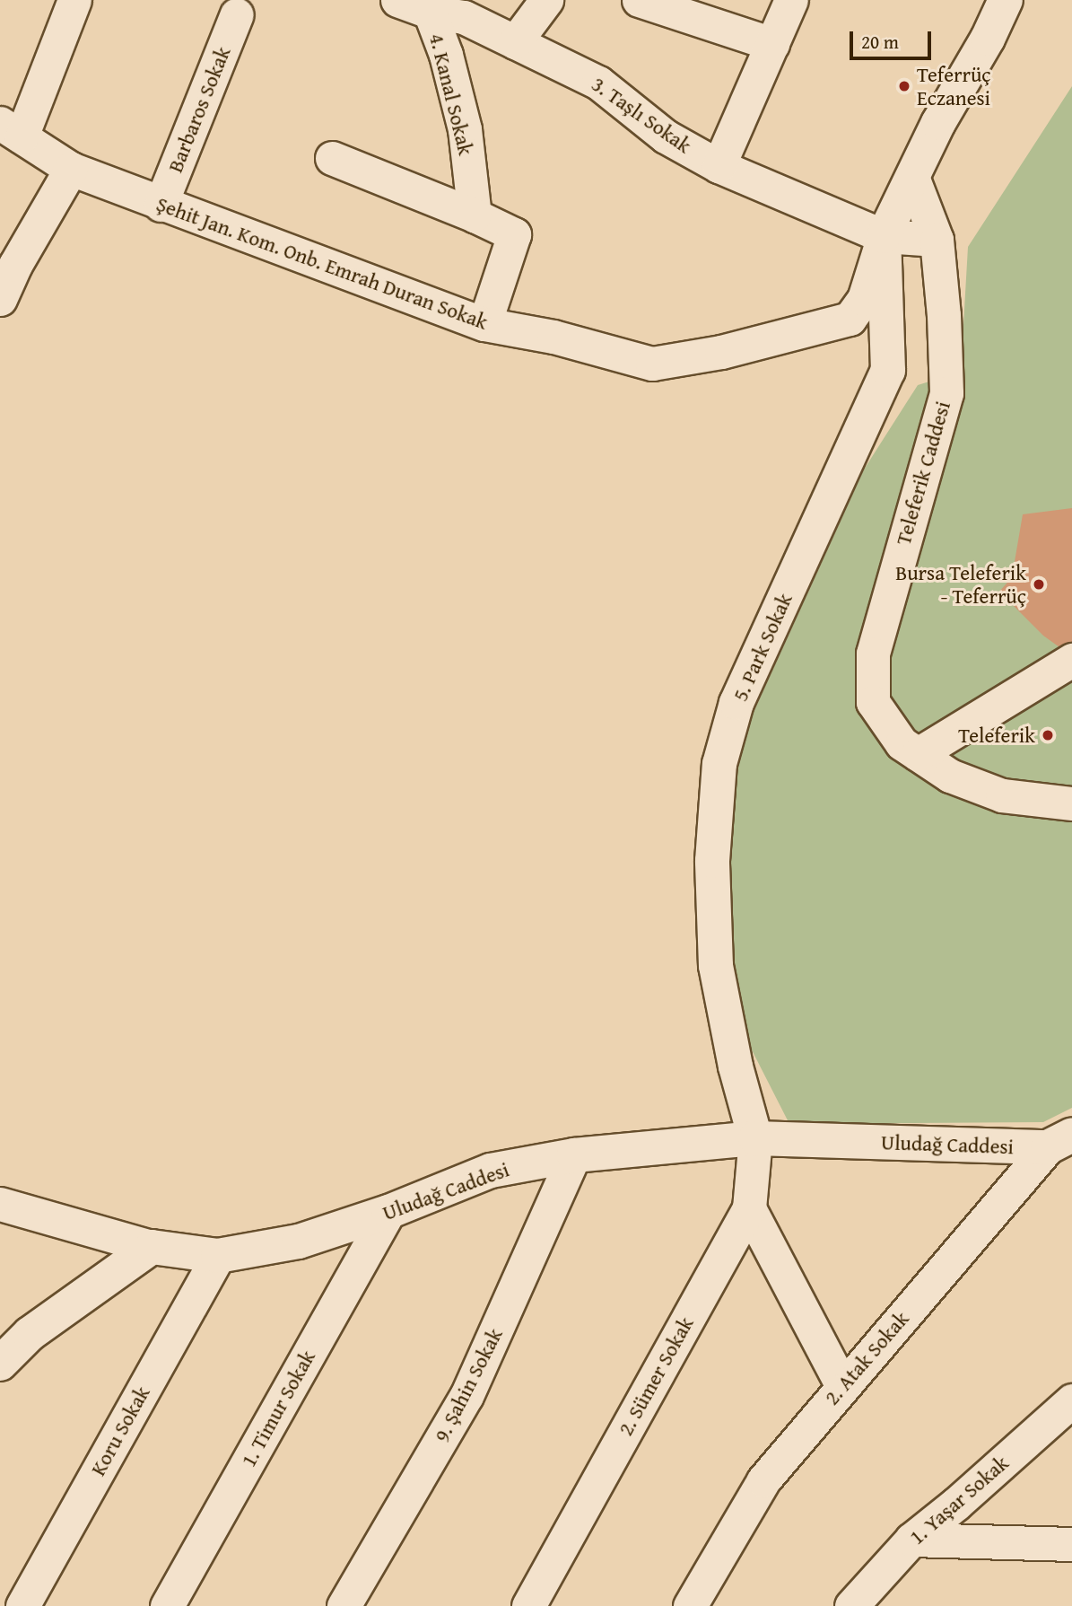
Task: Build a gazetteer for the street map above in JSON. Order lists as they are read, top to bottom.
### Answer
{
  "streets": {
    "main road": ["5. Park Sokak", "Uludağ Caddesi"],
    "street": [
      "4. Kanal Sokak",
      "Barbaros Sokak",
      "3. Taşlı Sokak",
      "Şehit Jan. Kom. Onb. Emrah Duran Sokak",
      "Teleferik Caddesi",
      "2. Atak Sokak",
      "2. Sümer Sokak",
      "9. Şahin Sokak",
      "1. Timur Sokak",
      "Koru Sokak",
      "1. Yaşar Sokak"
    ]
  },
  "crossings": [
    ["4. Kanal Sokak", "3. Taşlı Sokak"],
    ["Barbaros Sokak", "Şehit Jan. Kom. Onb. Emrah Duran Sokak"],
    ["3. Taşlı Sokak", "Şehit Jan. Kom. Onb. Emrah Duran Sokak"],
    ["3. Taşlı Sokak", "5. Park Sokak"],
    ["Şehit Jan. Kom. Onb. Emrah Duran Sokak", "5. Park Sokak"],
    ["Teleferik Caddesi", "5. Park Sokak"],
    ["5. Park Sokak", "Uludağ Caddesi"],
    ["5. Park Sokak", "2. Sümer Sokak"],
    ["Uludağ Caddesi", "2. Atak Sokak"],
    ["Uludağ Caddesi", "2. Sümer Sokak"],
    ["Uludağ Caddesi", "9. Şahin Sokak"],
    ["Uludağ Caddesi", "1. Timur Sokak"],
    ["Uludağ Caddesi", "Koru Sokak"]
  ],
  "places": ["Teferrüç Eczanesi", "Bursa Teleferik - Teferrüç", "Teleferik"],
  "scale_bar": "20 m"
}
